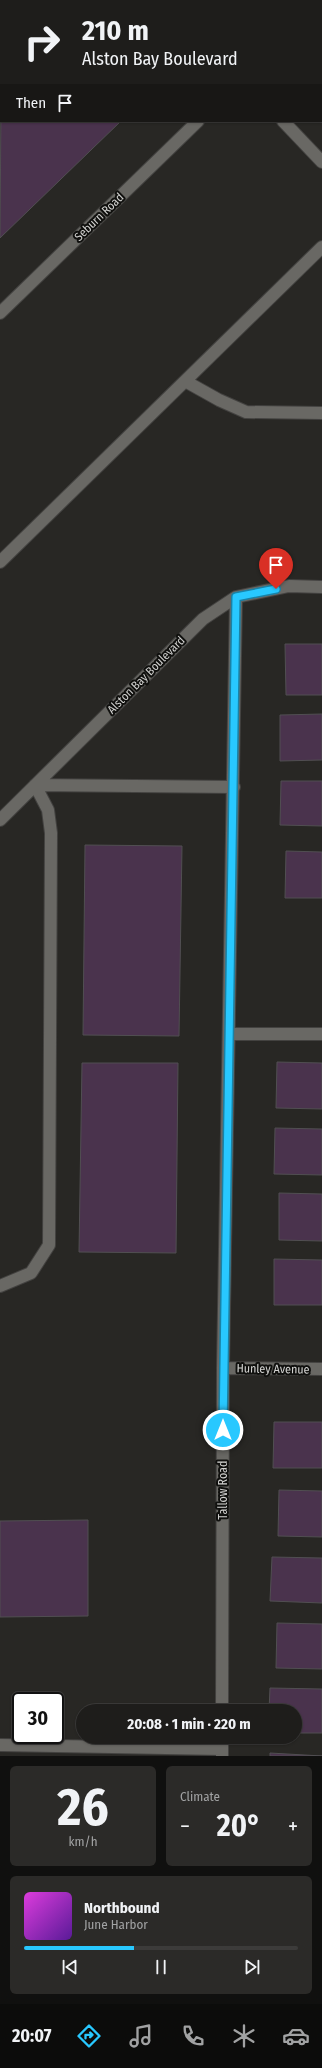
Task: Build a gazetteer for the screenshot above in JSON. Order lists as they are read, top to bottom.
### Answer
{
  "streets": {
    "street": [
      "Seburn Road",
      "Alston Bay Boulevard",
      "Hunley Avenue",
      "Tallow Road"
    ]
  },
  "crossings": [
    ["Alston Bay Boulevard", "Tallow Road"],
    ["Hunley Avenue", "Tallow Road"]
  ],
  "page": {
    "turn": ["210 m", "Alston Bay Boulevard"],
    "then": "Then",
    "limit": "30",
    "trip": "20:08 · 1 min · 220 m",
    "tile": [
      ["26", "km/h"],
      "Climate"
    ],
    "heat": ["−", "20°", "+"],
    "song": ["Northbound", "June Harbor"],
    "tabs": "20:07"
  }
}
